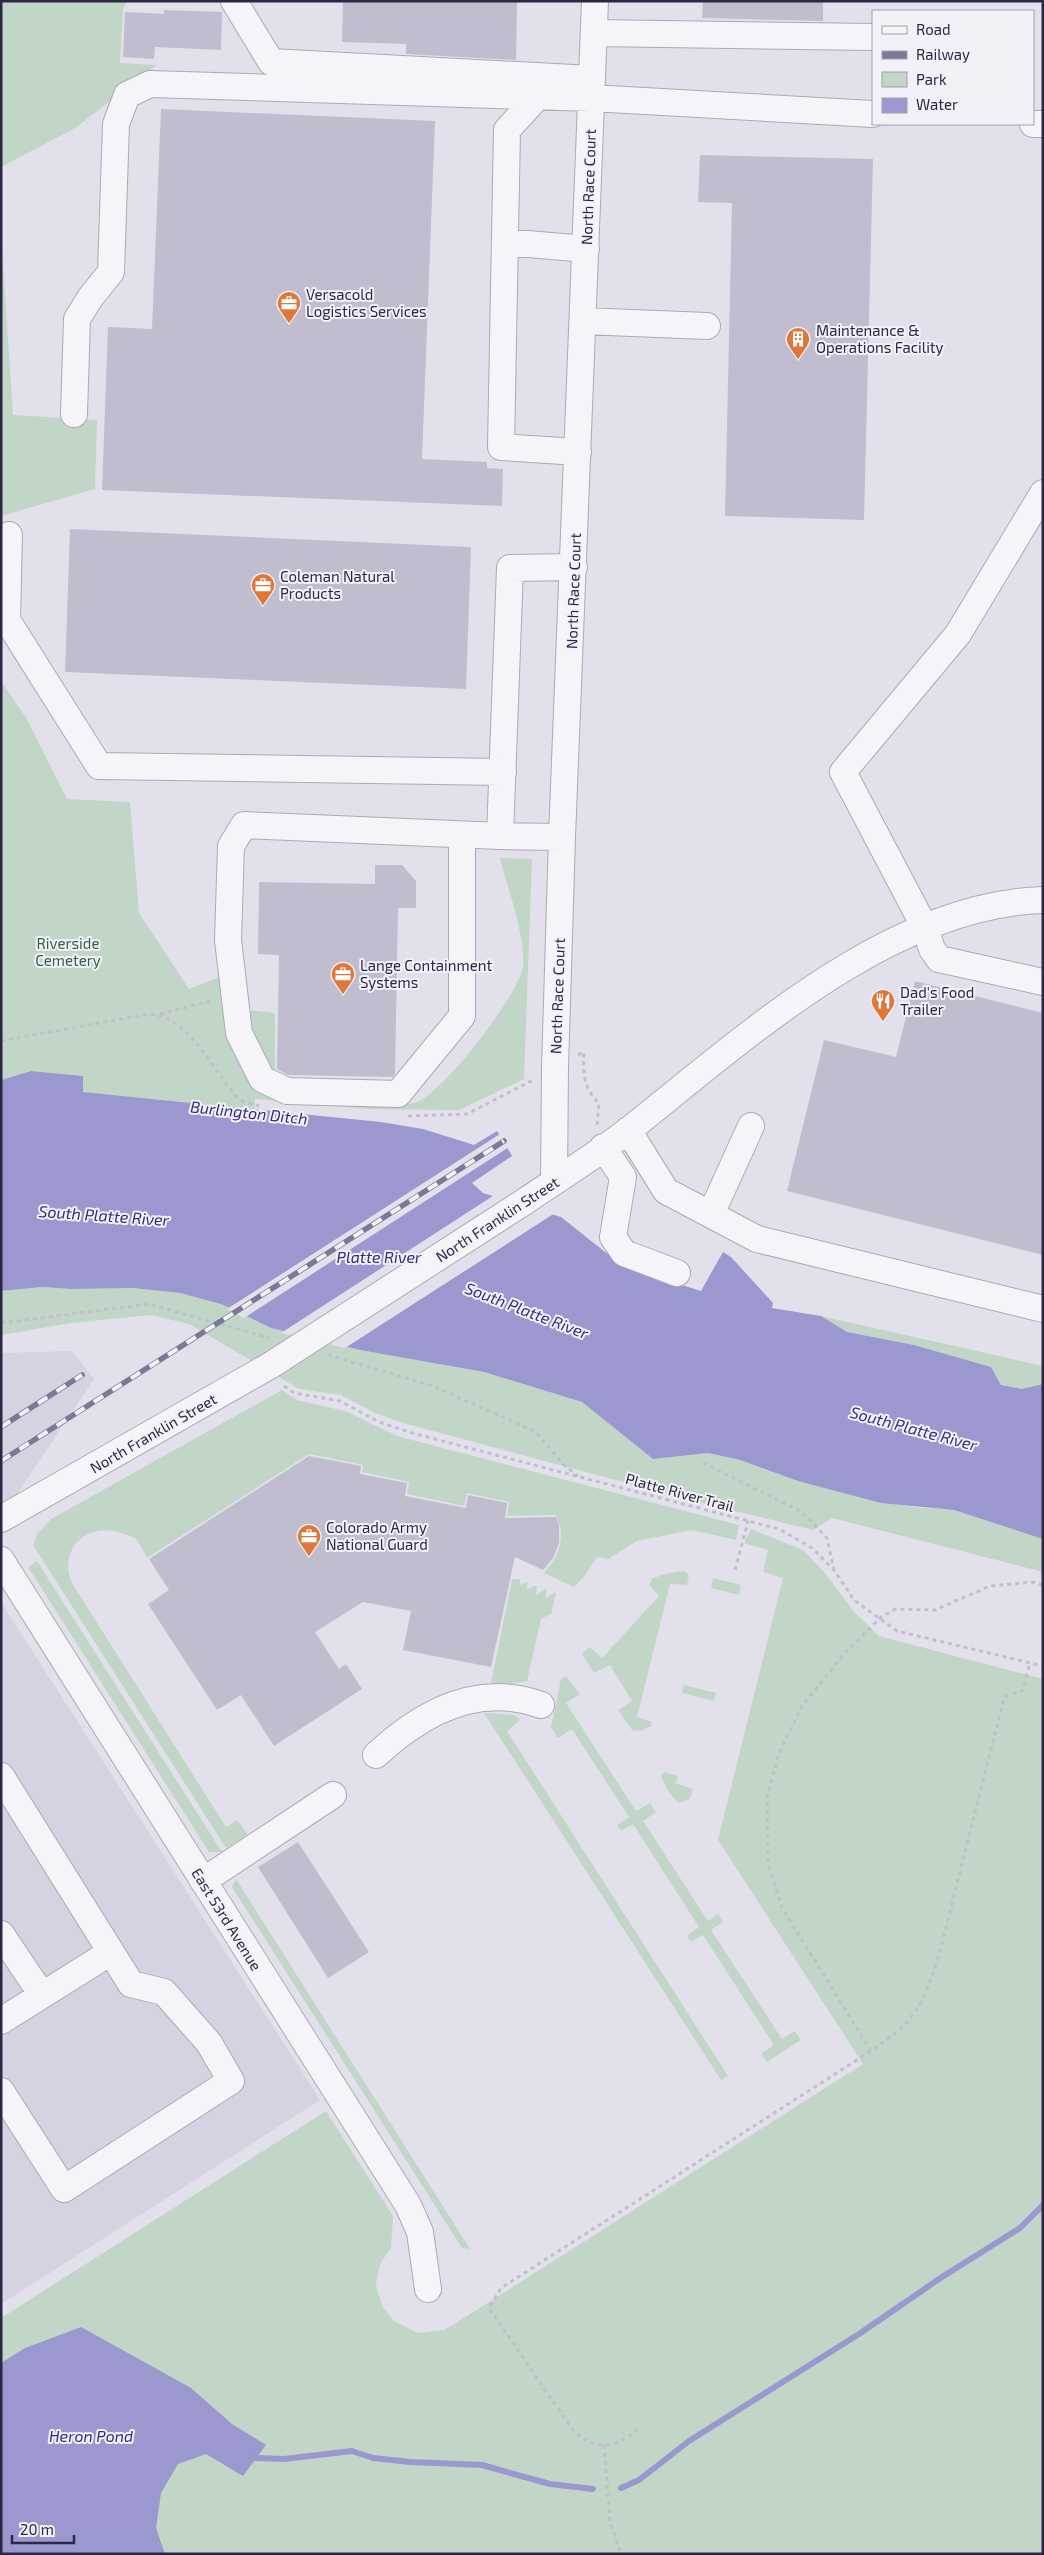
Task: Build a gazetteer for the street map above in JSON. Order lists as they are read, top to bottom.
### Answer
{
  "streets": {
    "street": ["North Race Court", "North Franklin Street", "East 53rd Avenue"],
    "path": ["Platte River Trail"]
  },
  "crossings": [
    ["North Race Court", "North Franklin Street"],
    ["North Franklin Street", "Platte River Trail"]
  ],
  "water": [
    "Burlington Ditch",
    "South Platte River",
    "Platte River",
    "Heron Pond"
  ],
  "parks": ["Riverside Cemetery"],
  "places": {
    "office": [
      "Versacold Logistics Services",
      "Coleman Natural Products",
      "Lange Containment Systems",
      "Colorado Army National Guard"
    ],
    "building": ["Maintenance & Operations Facility"],
    "restaurant": ["Dad's Food Trailer"]
  },
  "legend": [
    "Road",
    "Railway",
    "Park",
    "Water"
  ],
  "scale_bar": "20 m"
}
